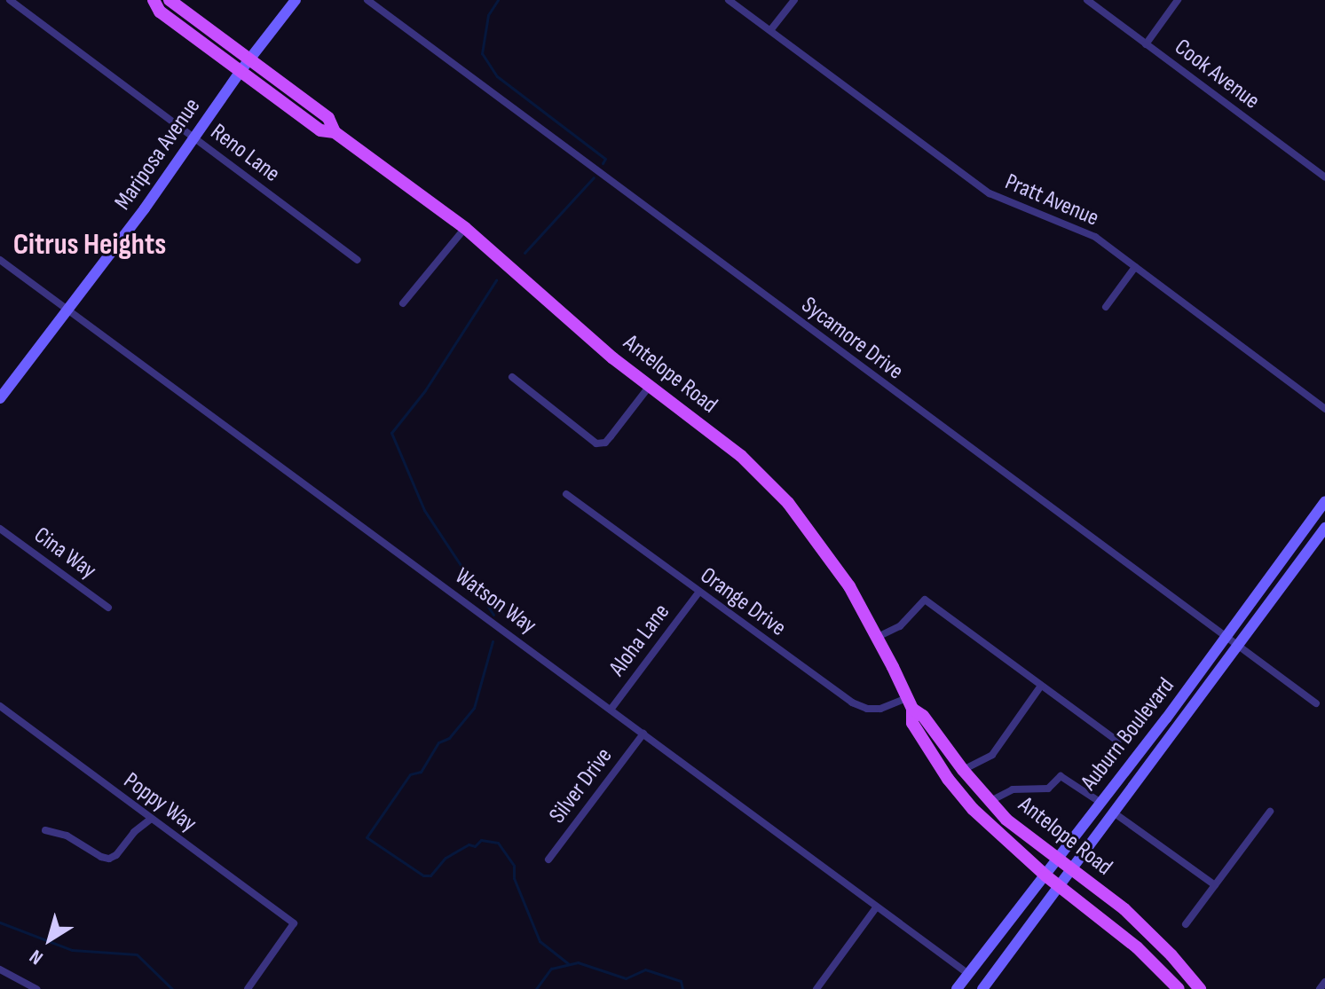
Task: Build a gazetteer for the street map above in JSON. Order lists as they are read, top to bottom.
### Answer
{
  "streets": {
    "main road": ["Mariposa Avenue", "Antelope Road", "Auburn Boulevard"],
    "street": [
      "Cook Avenue",
      "Reno Lane",
      "Pratt Avenue",
      "Sycamore Drive",
      "Cina Way",
      "Watson Way",
      "Orange Drive",
      "Aloha Lane",
      "Silver Drive",
      "Poppy Way"
    ]
  },
  "crossings": [
    ["Reno Lane", "Mariposa Avenue"],
    ["Mariposa Avenue", "Antelope Road"],
    ["Mariposa Avenue", "Watson Way"],
    ["Sycamore Drive", "Auburn Boulevard"],
    ["Antelope Road", "Orange Drive"],
    ["Antelope Road", "Auburn Boulevard"],
    ["Watson Way", "Aloha Lane"],
    ["Watson Way", "Auburn Boulevard"],
    ["Watson Way", "Silver Drive"],
    ["Orange Drive", "Aloha Lane"]
  ],
  "districts": ["Citrus Heights"],
  "north": "bottom left"
}
